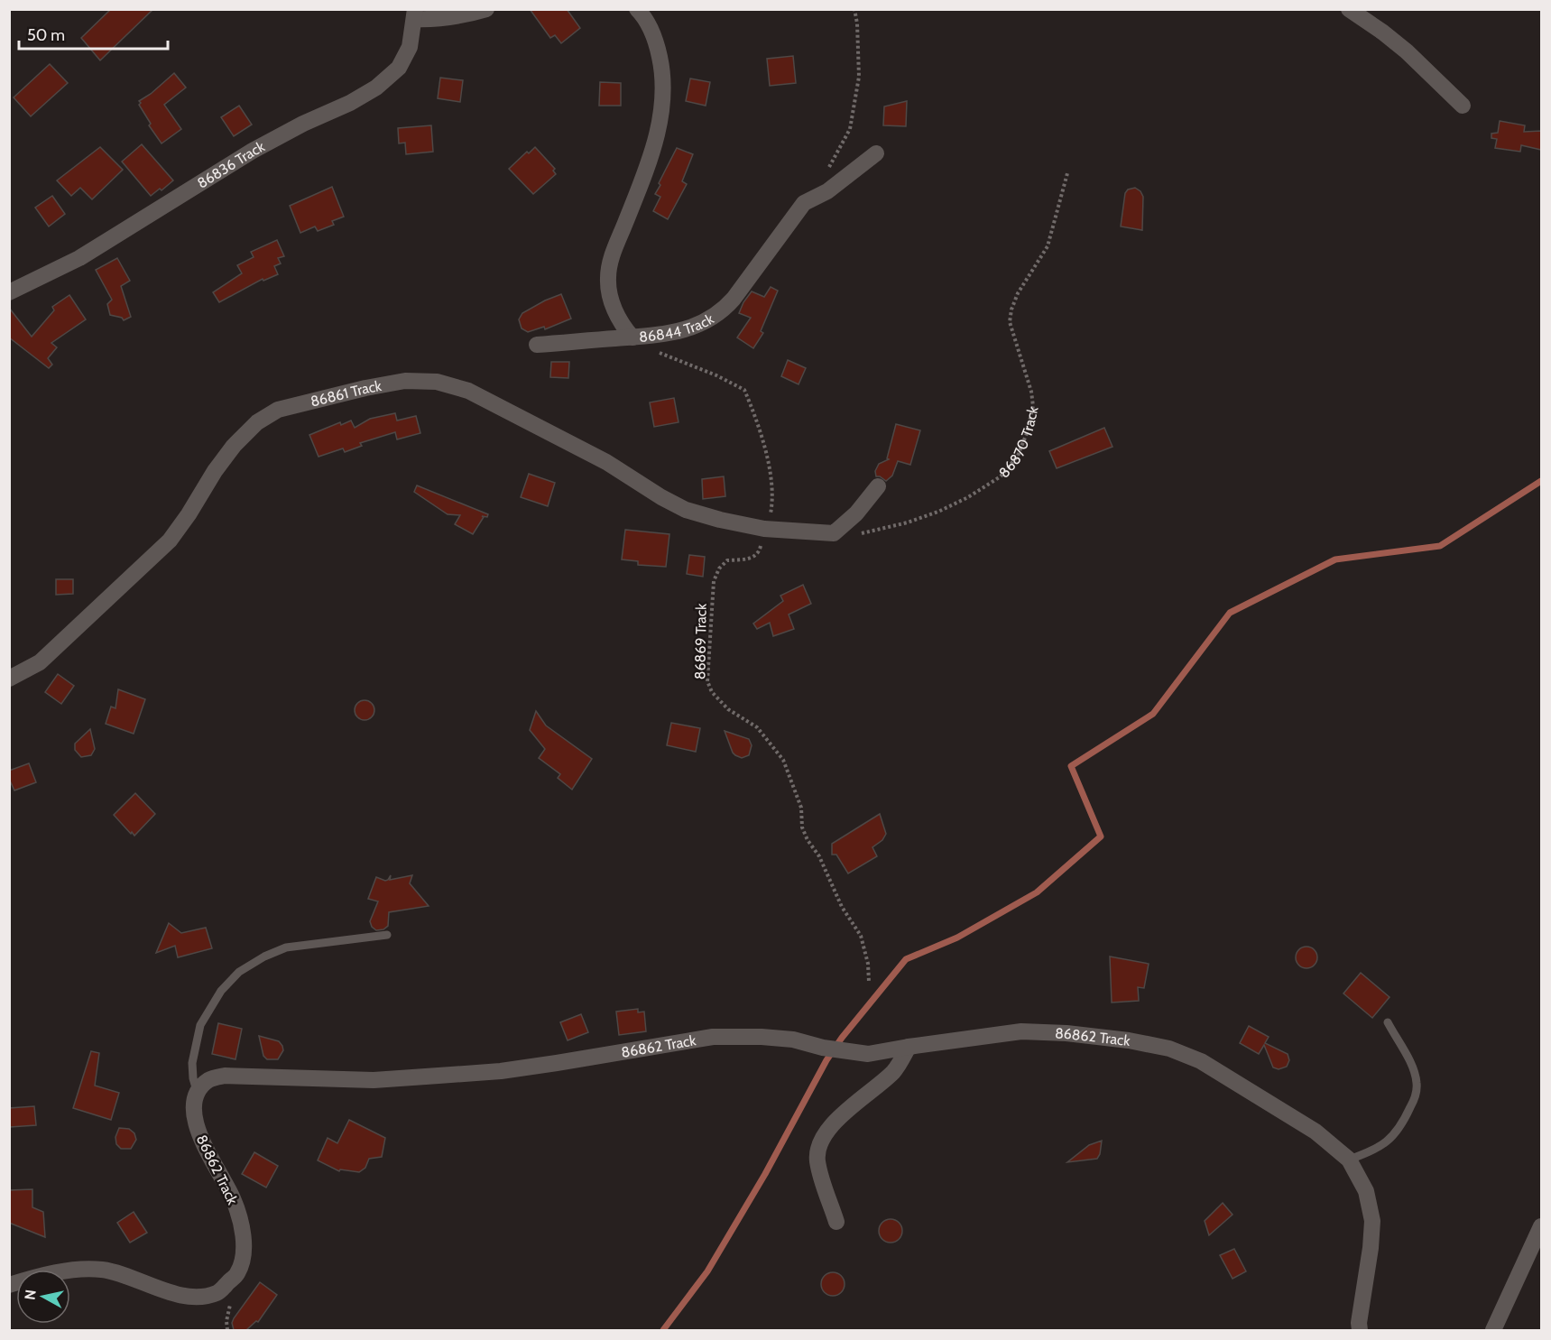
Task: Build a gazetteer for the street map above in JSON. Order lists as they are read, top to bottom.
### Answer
{
  "streets": {
    "street": [
      "86836 Track",
      "86844 Track",
      "86861 Track",
      "86862 Track"
    ],
    "path": ["86870 Track", "86869 Track"]
  },
  "crossings": [
    ["86861 Track", "86869 Track"]
  ],
  "scale_bar": "50 m",
  "north": "left"
}
